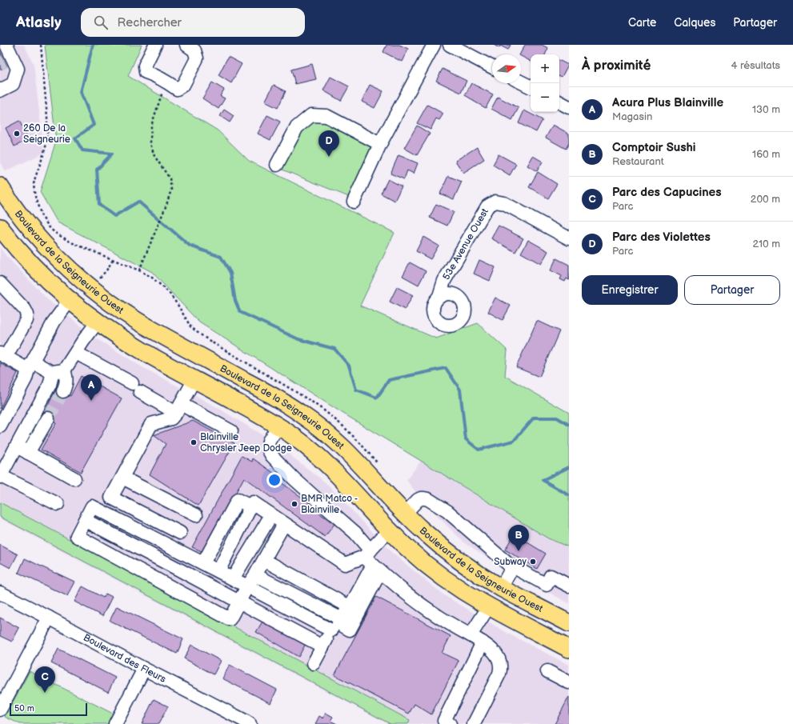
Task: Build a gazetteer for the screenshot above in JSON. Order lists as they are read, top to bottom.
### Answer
{
  "streets": {
    "main road": ["Boulevard de la Seigneurie Ouest"],
    "street": ["53e Avenue Ouest", "Boulevard des Fleurs"]
  },
  "places": [
    "260 De la Seigneurie",
    "Blainville Chrysler Jeep Dodge",
    "BMR Matco - Blainville",
    "Subway"
  ],
  "scale_bar": "50 m",
  "north": "right",
  "page": {
    "header": "Atlasly",
    "search": "Rechercher",
    "nav": ["Carte", "Calques", "Partager"],
    "heading": ["À proximité", "4 résultats"],
    "map_buttons": ["+", "−"],
    "list": [
      {
        "mark": "A",
        "name": "Acura Plus Blainville",
        "note": "Magasin",
        "value": "130 m"
      },
      {
        "mark": "B",
        "name": "Comptoir Sushi",
        "note": "Restaurant",
        "value": "160 m"
      },
      {
        "mark": "C",
        "name": "Parc des Capucines",
        "note": "Parc",
        "value": "200 m"
      },
      {
        "mark": "D",
        "name": "Parc des Violettes",
        "note": "Parc",
        "value": "210 m"
      }
    ],
    "pins": [
      "D",
      "A",
      "B",
      "C"
    ],
    "buttons": ["Enregistrer", "Partager"],
    "scale": "50 m"
  }
}
